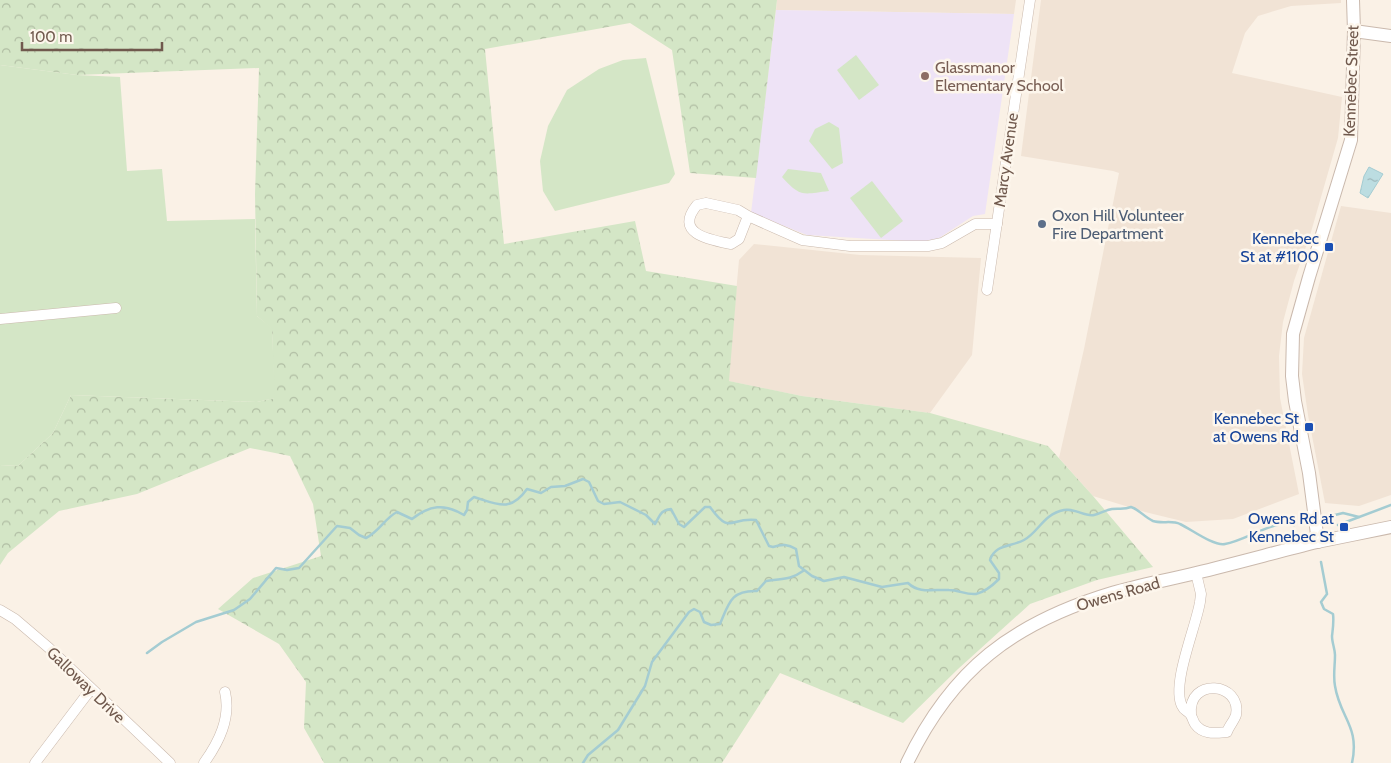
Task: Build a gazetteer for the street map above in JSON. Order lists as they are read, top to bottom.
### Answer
{
  "streets": {
    "street": [
      "Kennebec Street",
      "Marcy Avenue",
      "Owens Road",
      "Galloway Drive"
    ]
  },
  "crossings": [
    ["Kennebec Street", "Owens Road"]
  ],
  "places": {
    "other": ["Glassmanor Elementary School", "Oxon Hill Volunteer Fire Department"],
    "transit": ["Kennebec St at #1100", "Kennebec St at Owens Rd", "Owens Rd at Kennebec St"]
  },
  "scale_bar": "100 m"
}
